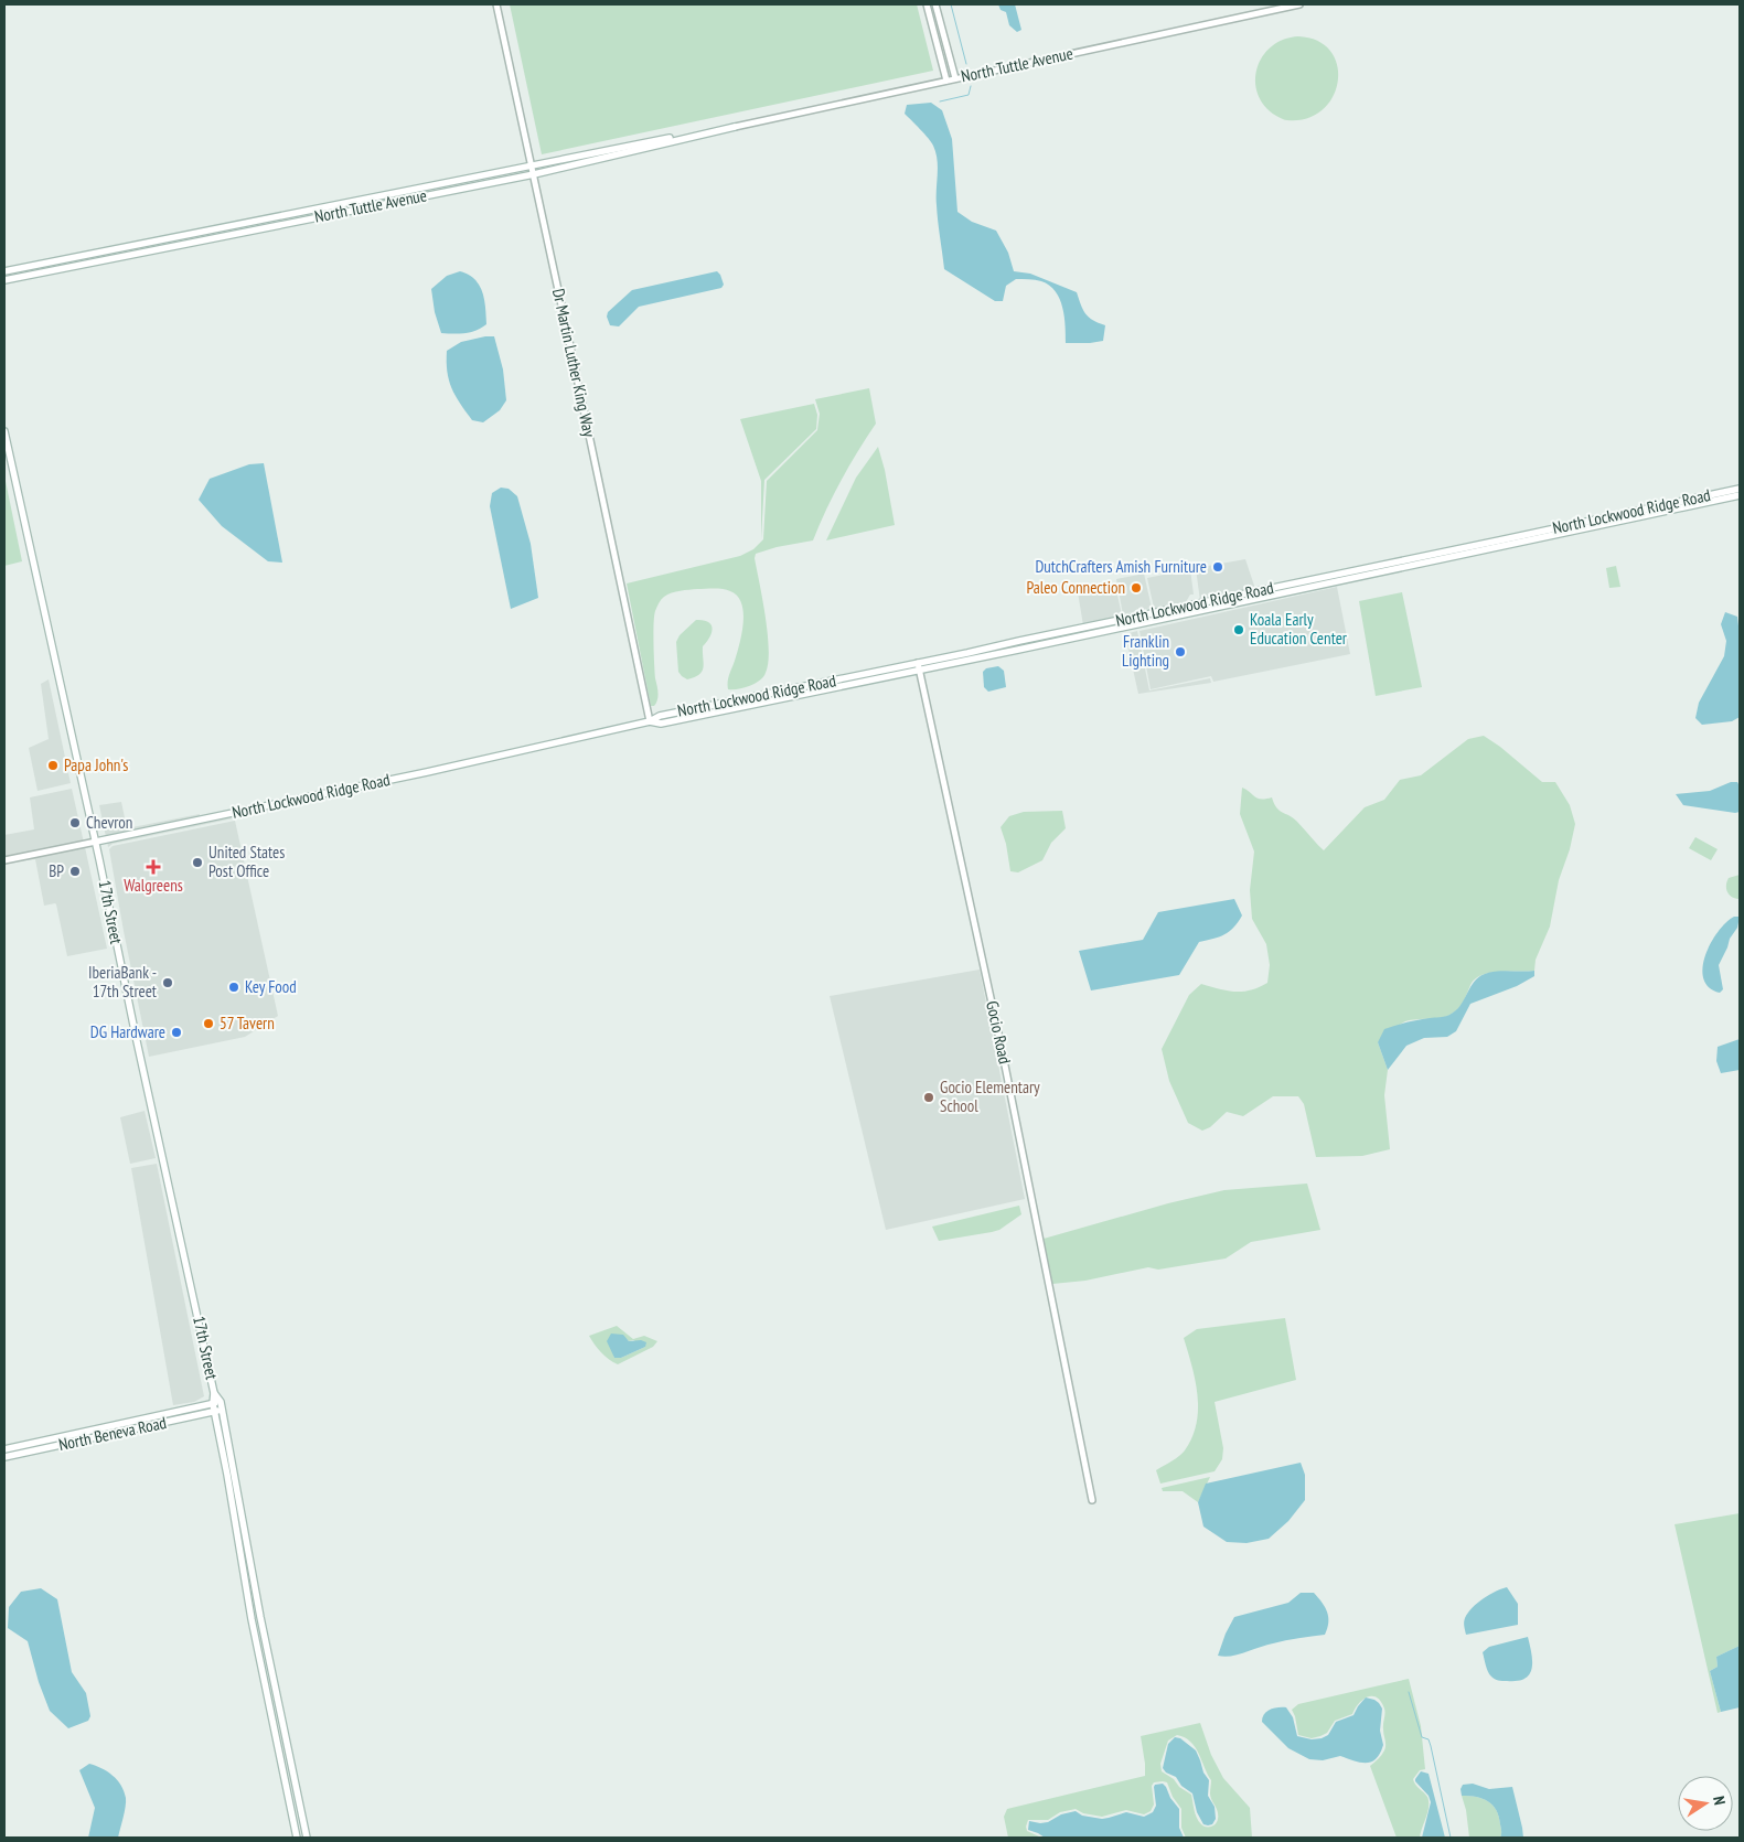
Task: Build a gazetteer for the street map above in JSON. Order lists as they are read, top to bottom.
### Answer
{
  "streets": {
    "main road": [
      "North Tuttle Avenue",
      "North Lockwood Ridge Road",
      "17th Street",
      "North Beneva Road"
    ],
    "street": ["Dr Martin Luther King Way", "Gocio Road"]
  },
  "crossings": [
    ["North Tuttle Avenue", "Dr Martin Luther King Way"],
    ["Dr Martin Luther King Way", "North Lockwood Ridge Road"],
    ["North Lockwood Ridge Road", "17th Street"],
    ["North Lockwood Ridge Road", "Gocio Road"],
    ["17th Street", "North Beneva Road"]
  ],
  "places": {
    "other": [
      "DutchCrafters Amish Furniture",
      "Paleo Connection",
      "Koala Early Education Center",
      "Franklin Lighting",
      "Papa John's",
      "Chevron",
      "United States Post Office",
      "BP",
      "IberiaBank - 17th Street",
      "Key Food",
      "57 Tavern",
      "DG Hardware",
      "Gocio Elementary School"
    ],
    "health": ["Walgreens"]
  },
  "north": "right"
}
